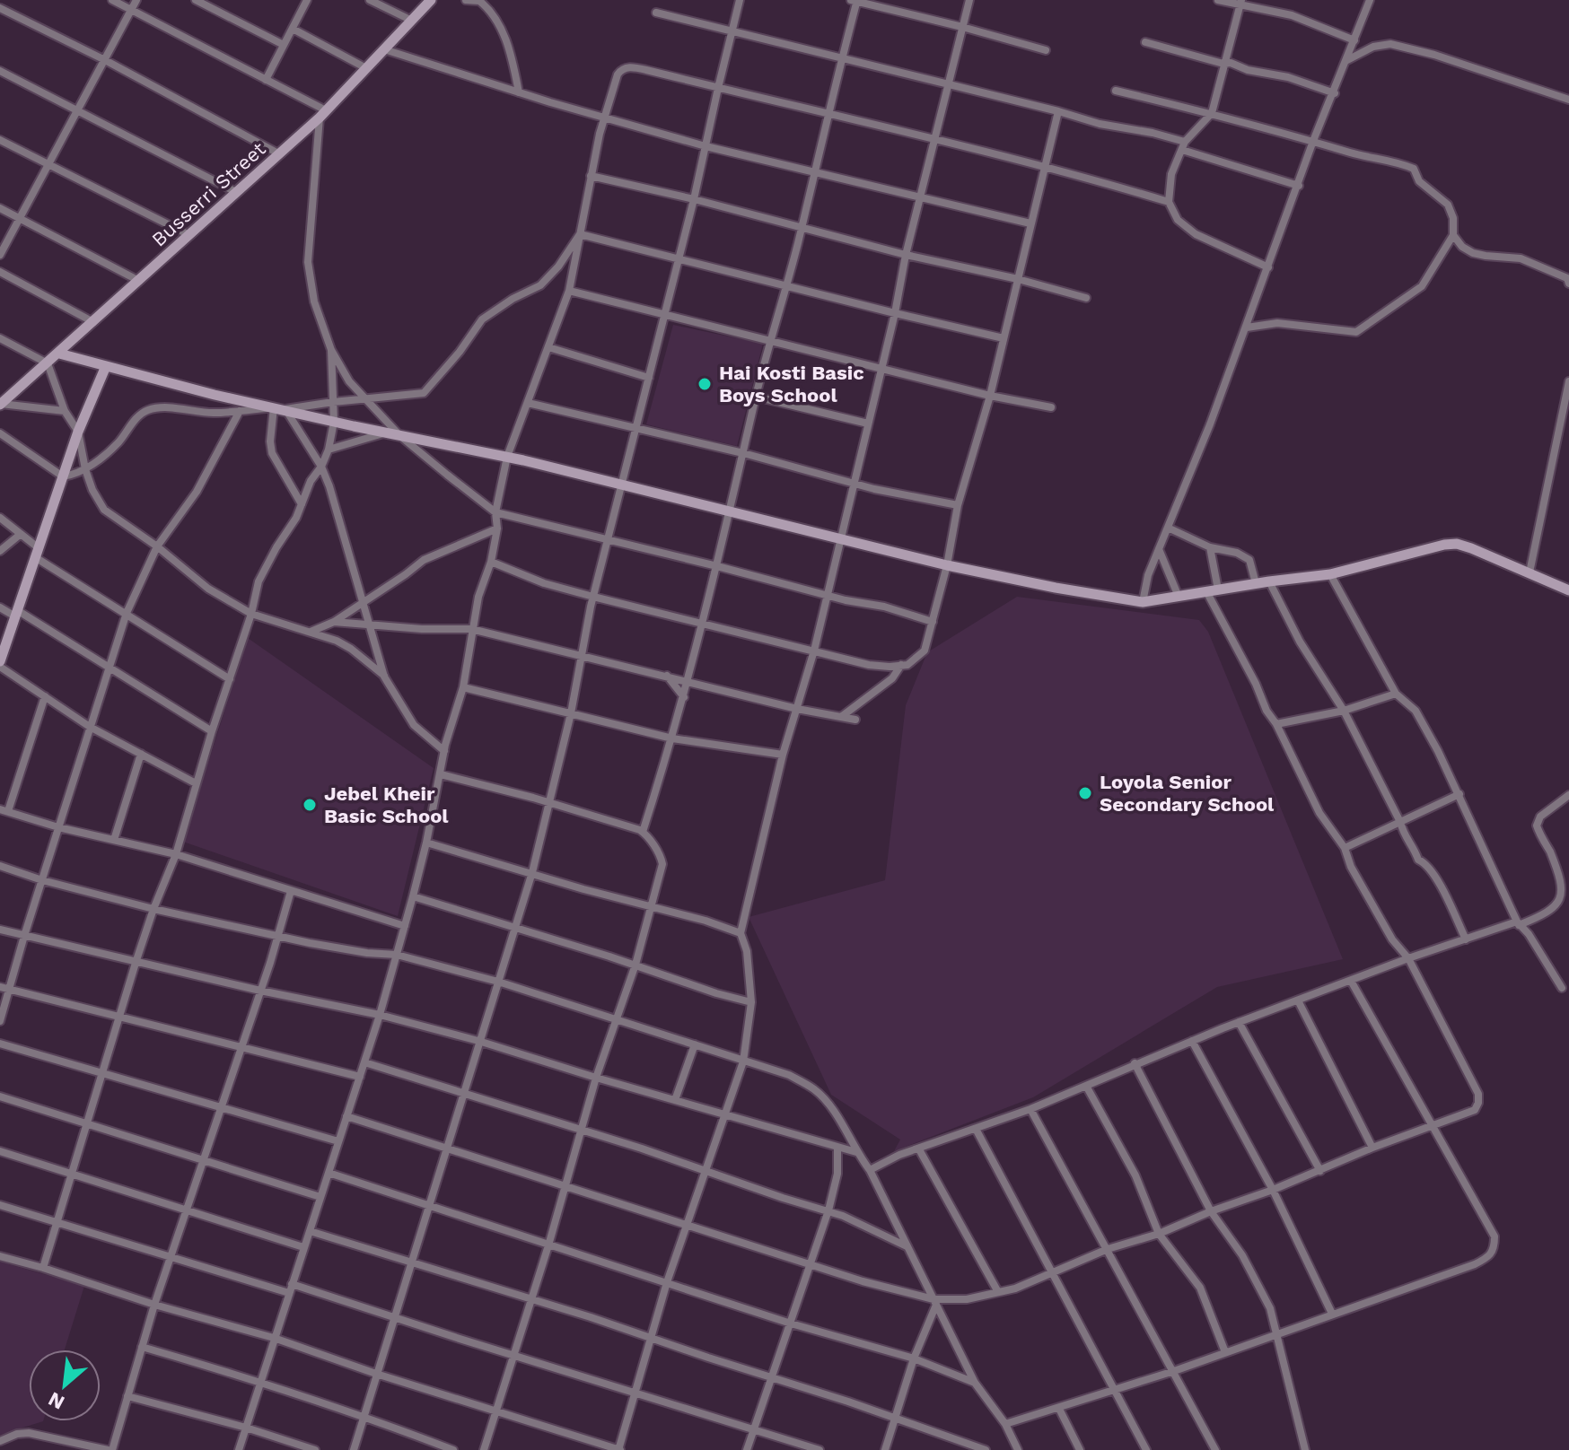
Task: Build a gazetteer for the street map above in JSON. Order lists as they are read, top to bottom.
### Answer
{
  "streets": {
    "main road": ["Busserri Street"]
  },
  "places": ["Hai Kosti Basic Boys School", "Loyola Senior Secondary School", "Jebel Kheir Basic School"],
  "north": "bottom left"
}
